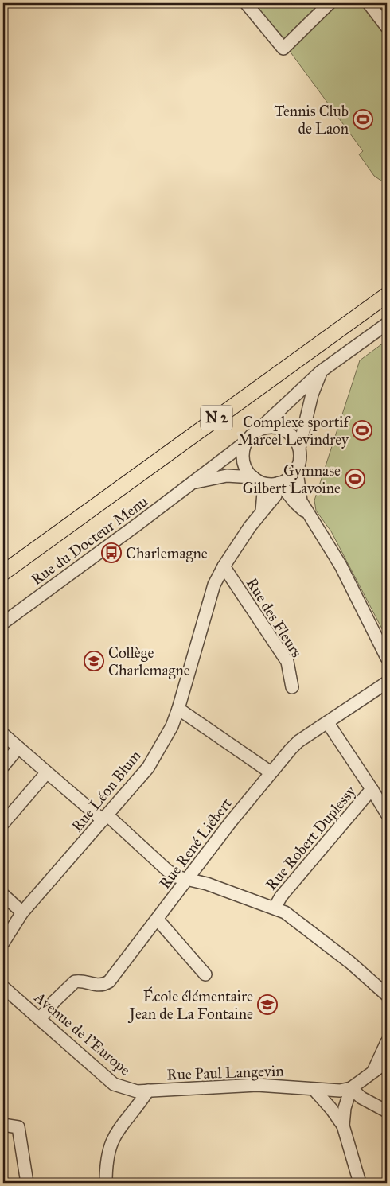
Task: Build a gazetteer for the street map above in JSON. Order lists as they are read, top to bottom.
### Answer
{
  "streets": {
    "main road": ["N 2"],
    "street": [
      "Rue du Docteur Menu",
      "Rue des Fleurs",
      "Rue Léon Blum",
      "Rue Robert Duplessy",
      "Rue René Liébert",
      "Avenue de l'Europe",
      "Rue Paul Langevin"
    ]
  },
  "crossings": [
    ["Rue du Docteur Menu", "Rue Léon Blum"],
    ["Rue des Fleurs", "Rue Léon Blum"],
    ["Rue Robert Duplessy", "Rue René Liébert"],
    ["Rue René Liébert", "Avenue de l'Europe"],
    ["Avenue de l'Europe", "Rue Paul Langevin"]
  ],
  "places": {
    "sports": ["Tennis Club de Laon", "Complexe sportif Marcel Levindrey", "Gymnase Gilbert Lavoine"],
    "bus stop": ["Charlemagne"],
    "school or university": ["Collège Charlemagne", "École élémentaire Jean de La Fontaine"]
  }
}
